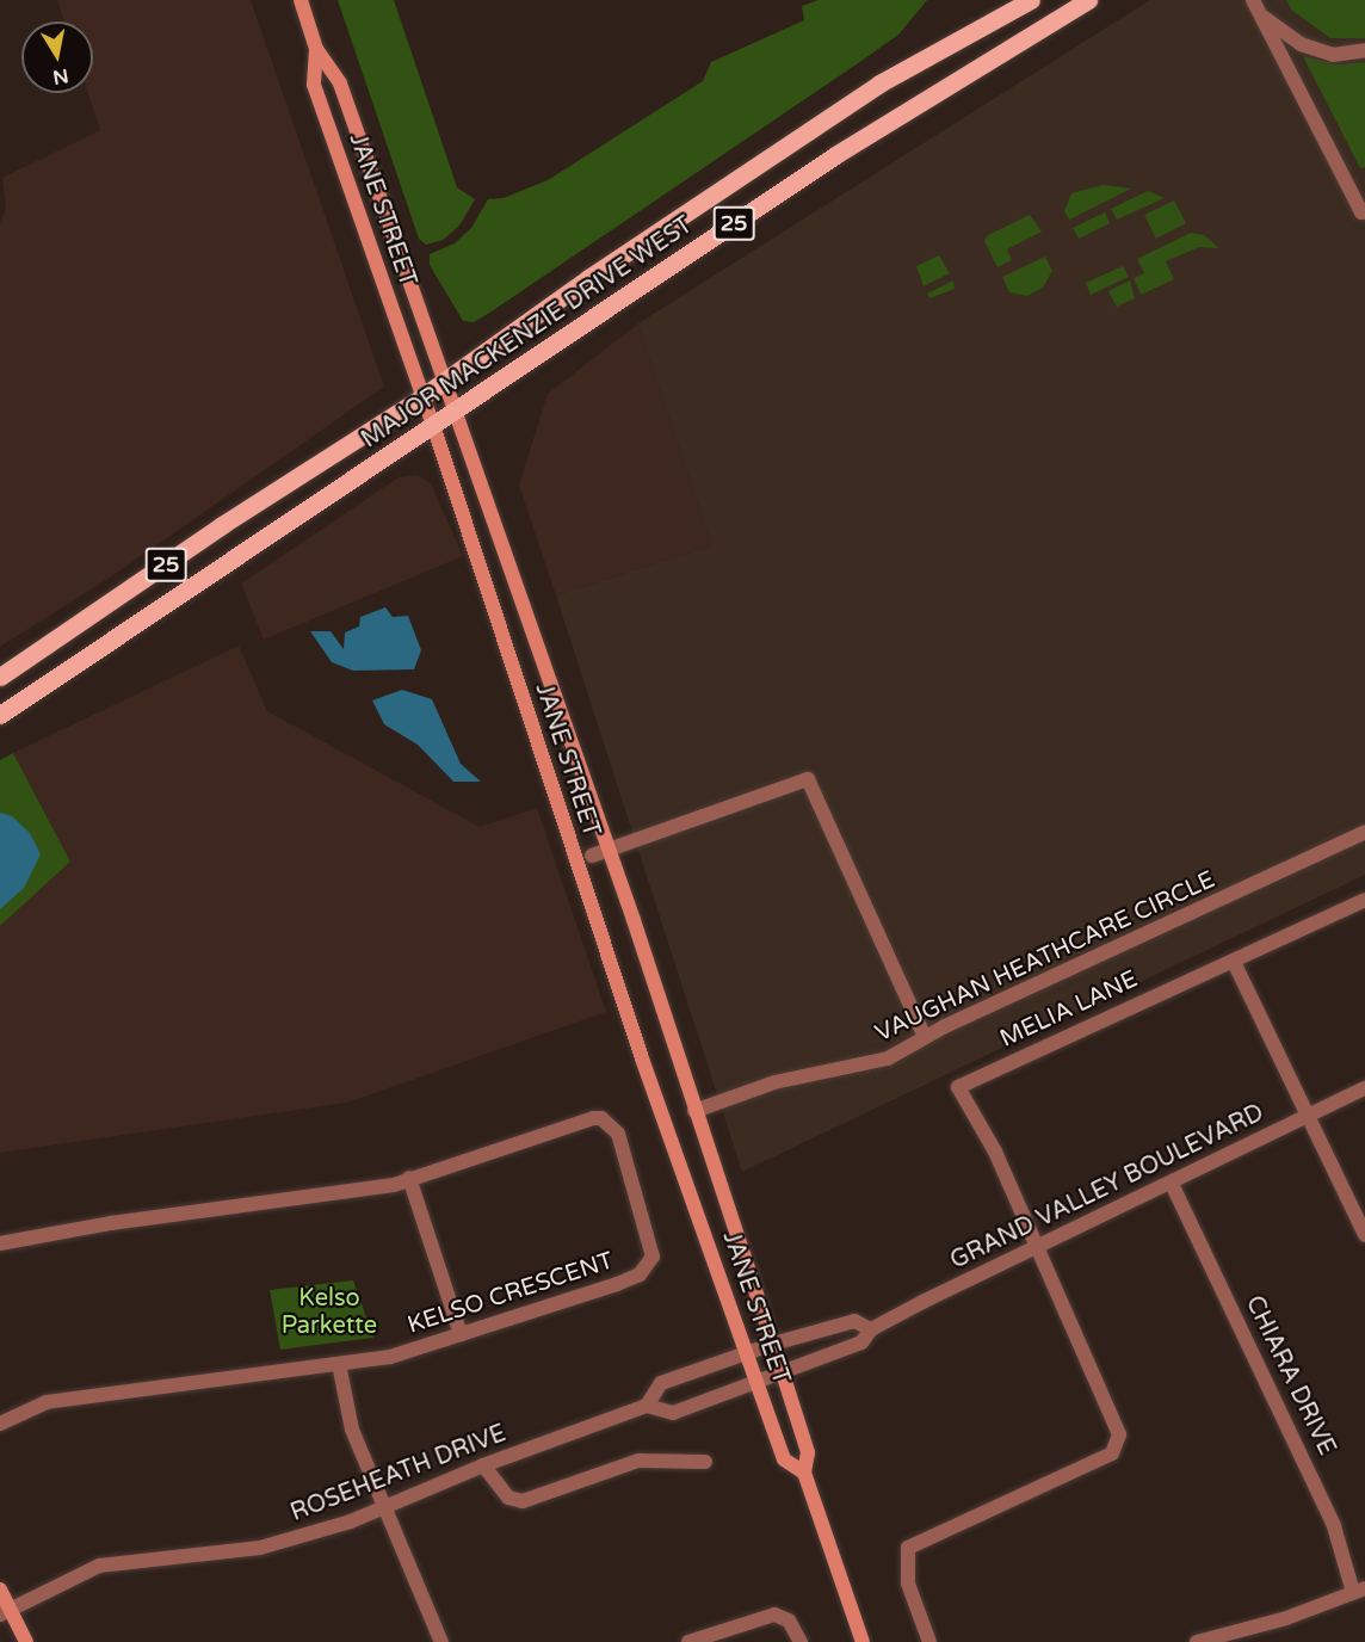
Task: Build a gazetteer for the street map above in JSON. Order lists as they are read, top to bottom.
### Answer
{
  "streets": {
    "main road": ["JANE STREET", "25", "MAJOR MACKENZIE DRIVE WEST"],
    "street": [
      "VAUGHAN HEATHCARE CIRCLE",
      "MELIA LANE",
      "GRAND VALLEY BOULEVARD",
      "KELSO CRESCENT",
      "CHIARA DRIVE",
      "ROSEHEATH DRIVE"
    ]
  },
  "crossings": [
    ["JANE STREET", "MAJOR MACKENZIE DRIVE WEST"],
    ["JANE STREET", "VAUGHAN HEATHCARE CIRCLE"],
    ["JANE STREET", "GRAND VALLEY BOULEVARD"],
    ["JANE STREET", "ROSEHEATH DRIVE"],
    ["MELIA LANE", "GRAND VALLEY BOULEVARD"],
    ["GRAND VALLEY BOULEVARD", "CHIARA DRIVE"],
    ["GRAND VALLEY BOULEVARD", "ROSEHEATH DRIVE"]
  ],
  "parks": ["Kelso Parkette"],
  "north": "bottom"
}
